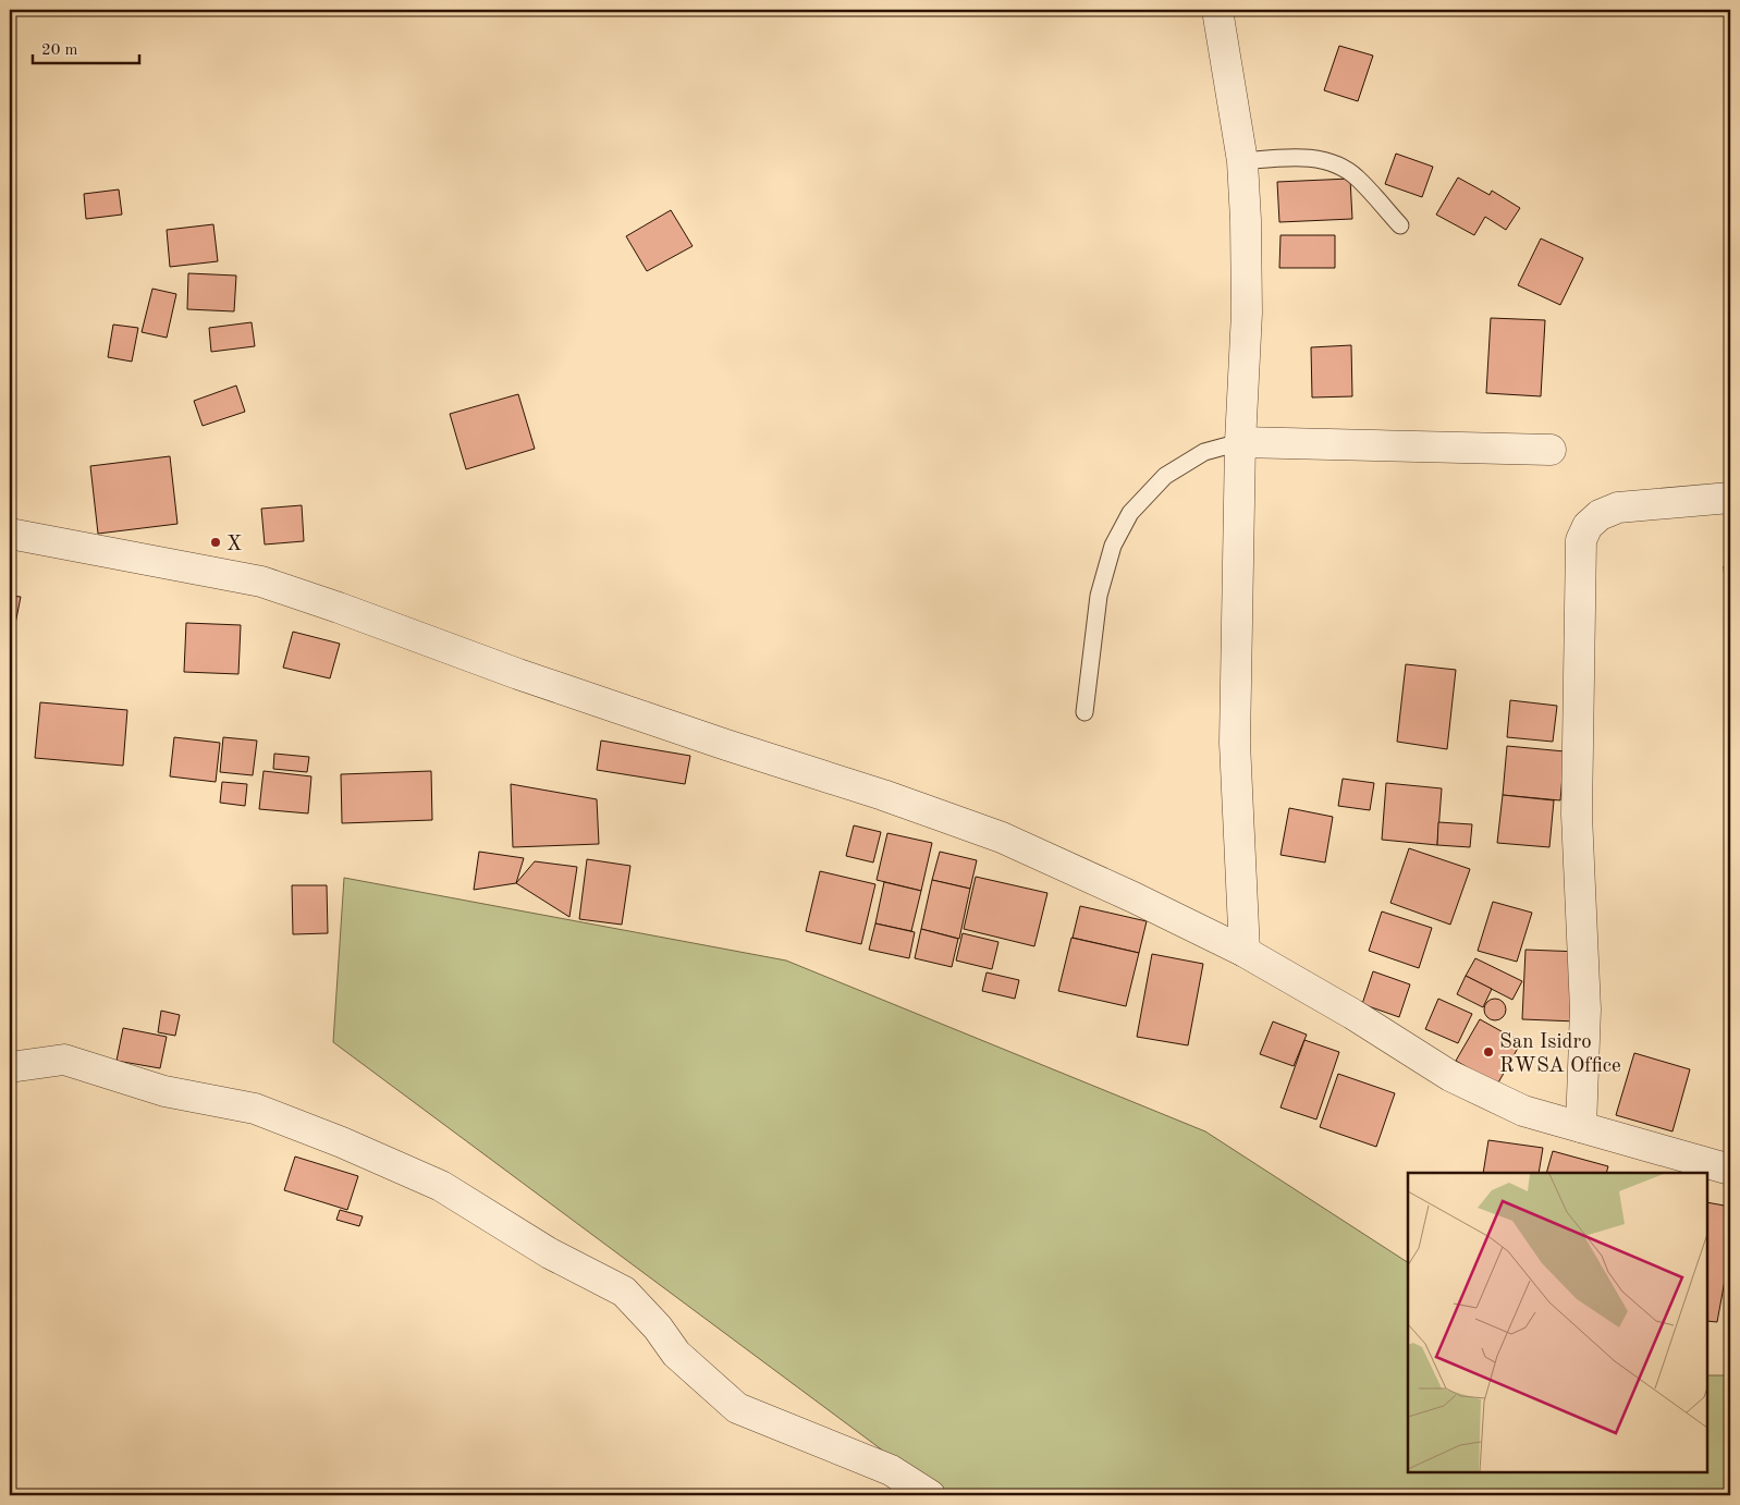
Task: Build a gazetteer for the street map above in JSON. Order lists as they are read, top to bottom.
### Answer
{
  "places": ["X", "San Isidro RWSA Office"],
  "scale_bar": "20 m"
}
